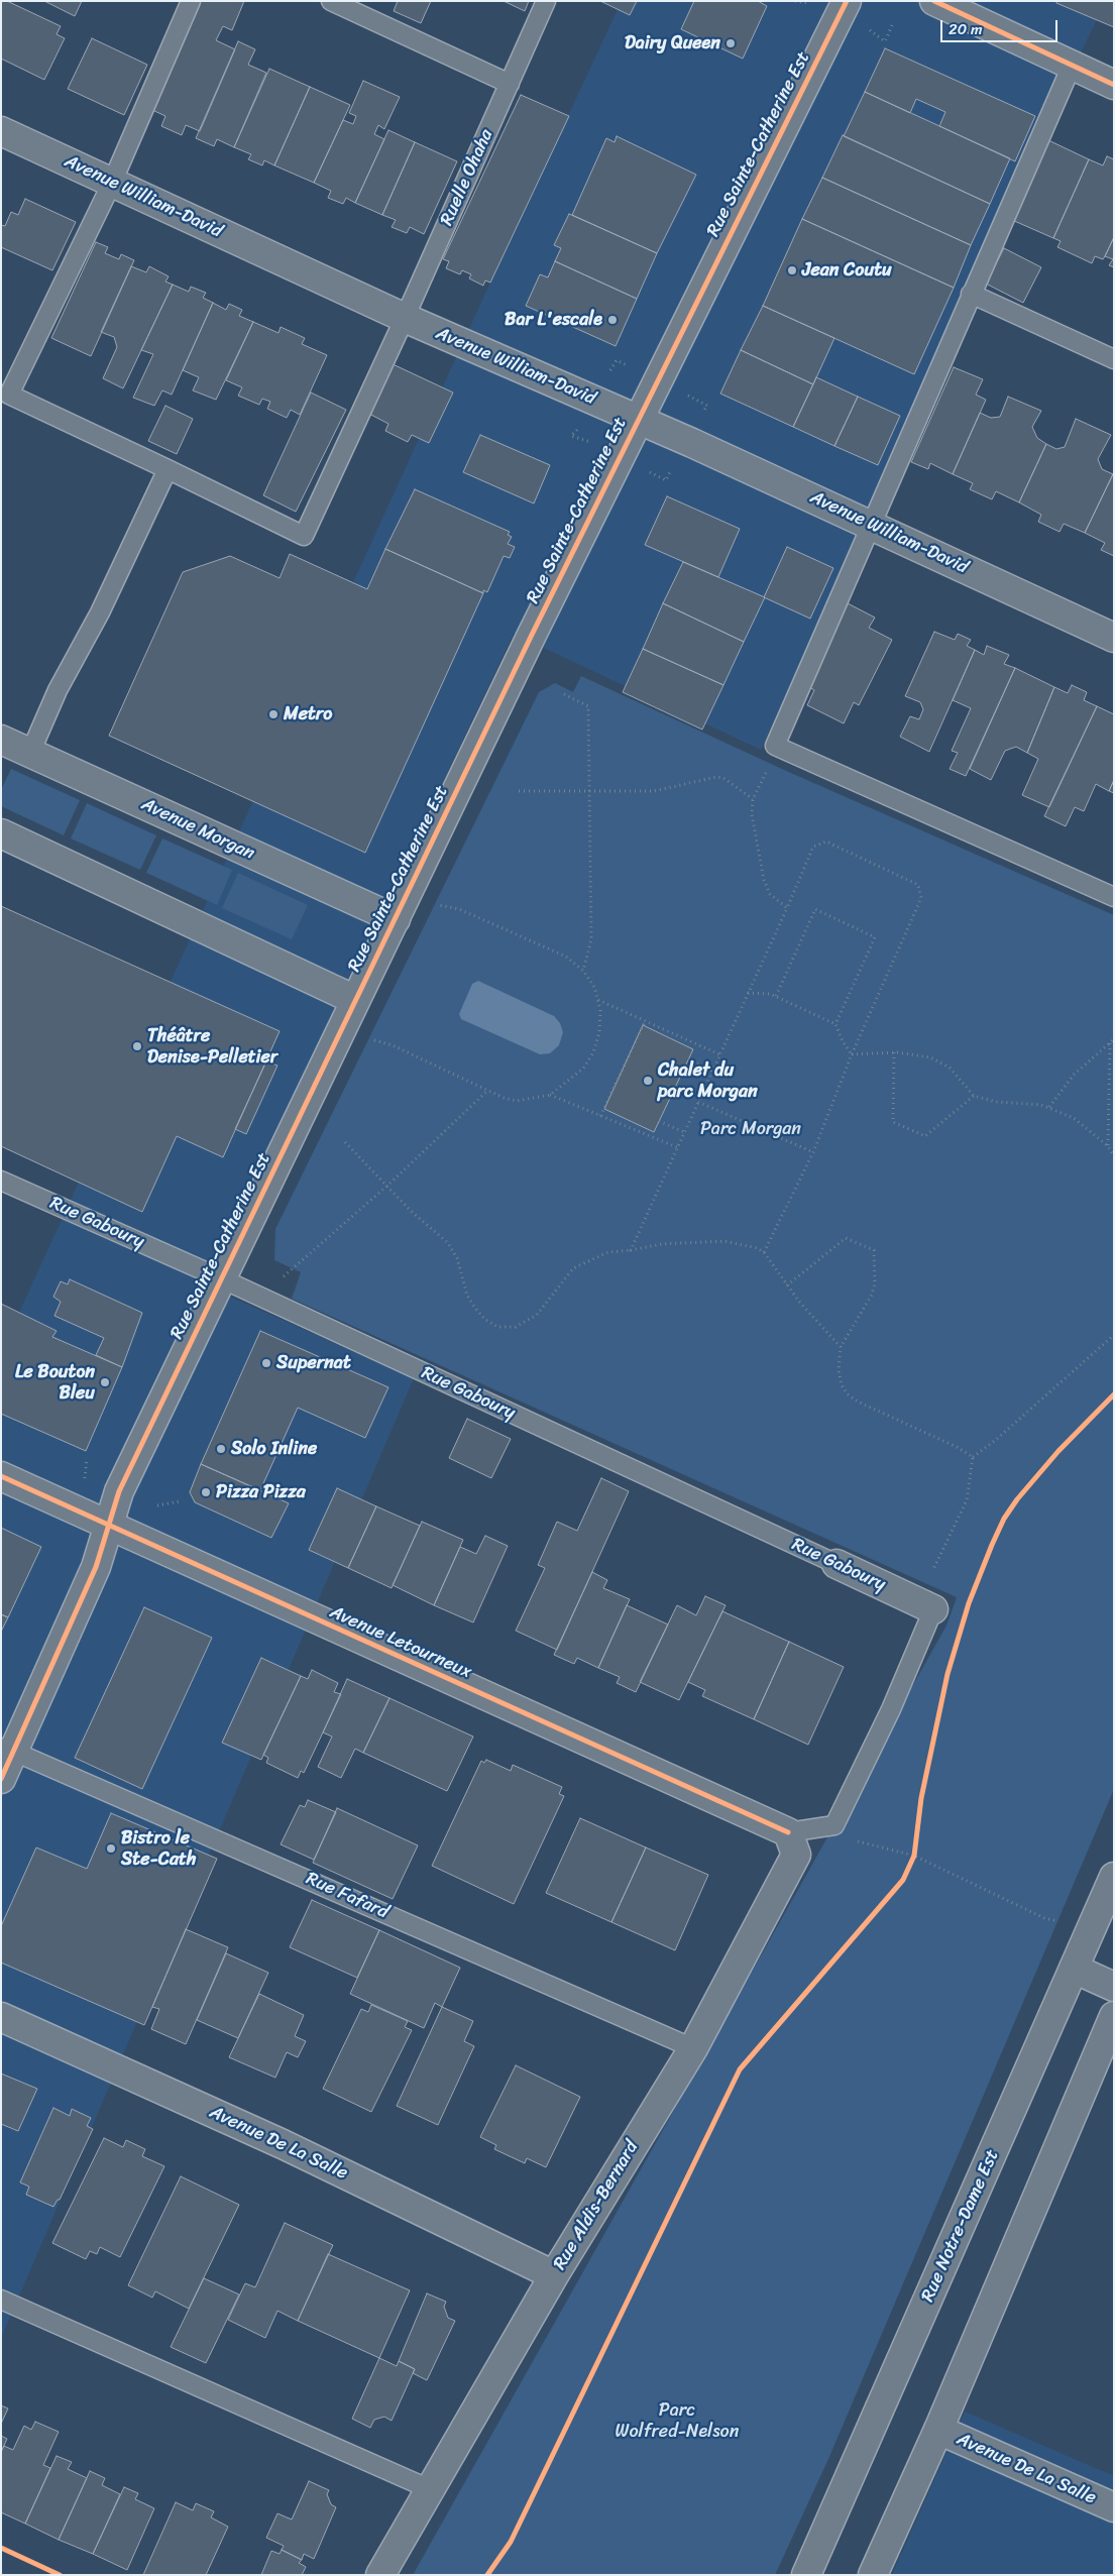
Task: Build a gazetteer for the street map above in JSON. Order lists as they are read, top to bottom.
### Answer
{
  "streets": {
    "street": [
      "Rue Sainte-Catherine Est",
      "Avenue William-David",
      "Avenue Morgan",
      "Rue Gaboury",
      "Avenue Letourneux",
      "Avenue De La Salle",
      "Rue Aldis-Bernard",
      "Rue Notre-Dame Est"
    ],
    "lane": ["Ruelle Ohaha", "Rue Fafard"]
  },
  "crossings": [
    ["Rue Sainte-Catherine Est", "Avenue William-David"],
    ["Rue Sainte-Catherine Est", "Avenue Morgan"],
    ["Rue Sainte-Catherine Est", "Rue Gaboury"],
    ["Rue Sainte-Catherine Est", "Avenue Letourneux"],
    ["Rue Sainte-Catherine Est", "Rue Fafard"],
    ["Ruelle Ohaha", "Avenue William-David"],
    ["Avenue Letourneux", "Rue Aldis-Bernard"],
    ["Rue Fafard", "Rue Aldis-Bernard"],
    ["Avenue De La Salle", "Rue Aldis-Bernard"]
  ],
  "parks": ["Parc Morgan", "Parc Wolfred-Nelson"],
  "places": [
    "Dairy Queen",
    "Jean Coutu",
    "Bar L'escale",
    "Metro",
    "Théâtre Denise-Pelletier",
    "Chalet du parc Morgan",
    "Supernat",
    "Le Bouton Bleu",
    "Solo Inline",
    "Pizza Pizza",
    "Bistro le Ste-Cath"
  ],
  "scale_bar": "20 m"
}
